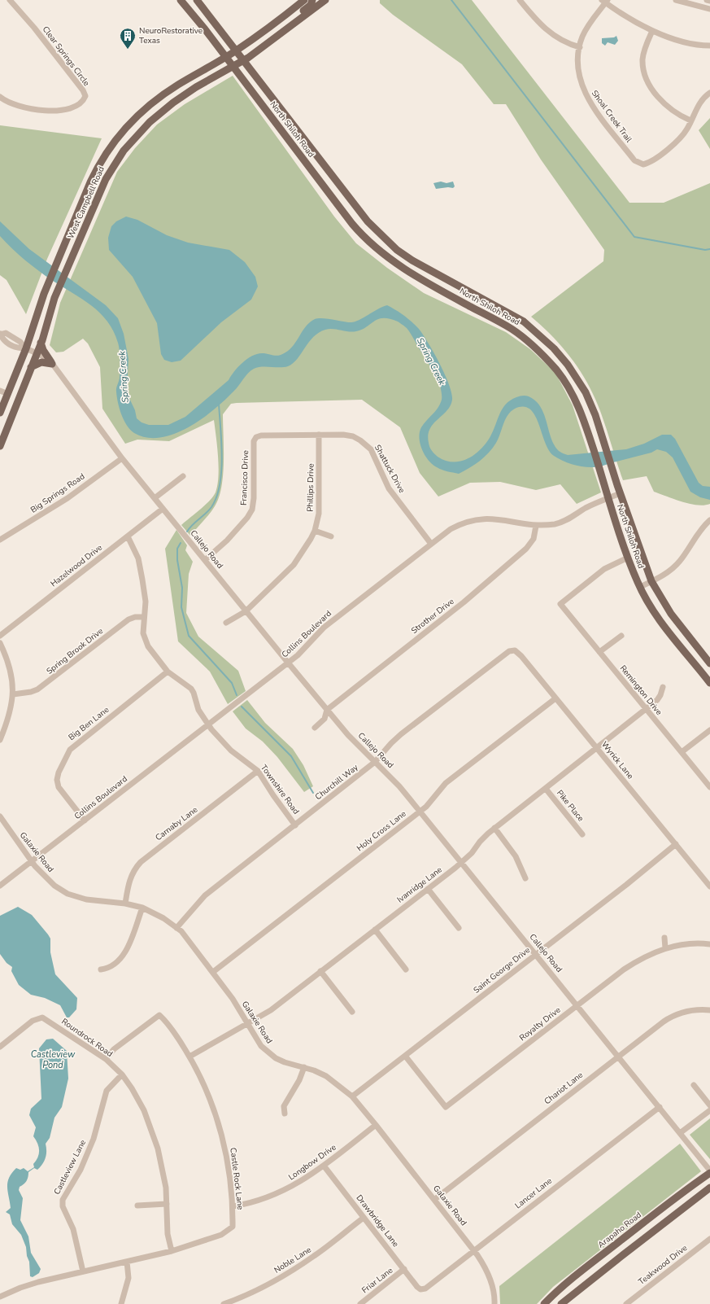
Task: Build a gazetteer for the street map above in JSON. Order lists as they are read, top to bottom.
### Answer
{
  "streets": {
    "main road": ["North Shiloh Road", "West Campbell Road", "Arapaho Road"],
    "street": [
      "Clear Springs Circle",
      "Shoal Creek Trail",
      "Shattuck Drive",
      "Francisco Drive",
      "Phillips Drive",
      "Big Springs Road",
      "Callejo Road",
      "Hazelwood Drive",
      "Strother Drive",
      "Collins Boulevard",
      "Spring Brook Drive",
      "Remington Drive",
      "Big Ben Lane",
      "Wyrick Lane",
      "Churchill Way",
      "Townshire Road",
      "Pike Place",
      "Carnaby Lane",
      "Holy Cross Lane",
      "Galaxie Road",
      "Ivanridge Lane",
      "Saint George Drive",
      "Royalty Drive",
      "Roundrock Road",
      "Chariot Lane",
      "Longbow Drive",
      "Castleview Lane",
      "Castle Rock Lane",
      "Lancer Lane",
      "Drawbridge Lane",
      "Noble Lane",
      "Teakwood Drive",
      "Friar Lane"
    ]
  },
  "crossings": [
    ["North Shiloh Road", "West Campbell Road"],
    ["North Shiloh Road", "Collins Boulevard"],
    ["North Shiloh Road", "Remington Drive"],
    ["West Campbell Road", "Callejo Road"],
    ["Shattuck Drive", "Francisco Drive"],
    ["Shattuck Drive", "Phillips Drive"],
    ["Shattuck Drive", "Collins Boulevard"],
    ["Francisco Drive", "Callejo Road"],
    ["Phillips Drive", "Callejo Road"],
    ["Big Springs Road", "Callejo Road"],
    ["Callejo Road", "Hazelwood Drive"],
    ["Callejo Road", "Strother Drive"],
    ["Callejo Road", "Collins Boulevard"],
    ["Callejo Road", "Churchill Way"],
    ["Callejo Road", "Holy Cross Lane"],
    ["Callejo Road", "Ivanridge Lane"],
    ["Callejo Road", "Saint George Drive"],
    ["Callejo Road", "Royalty Drive"],
    ["Callejo Road", "Chariot Lane"],
    ["Callejo Road", "Lancer Lane"],
    ["Hazelwood Drive", "Townshire Road"],
    ["Strother Drive", "Collins Boulevard"],
    ["Collins Boulevard", "Big Ben Lane"],
    ["Collins Boulevard", "Townshire Road"],
    ["Collins Boulevard", "Galaxie Road"],
    ["Spring Brook Drive", "Townshire Road"],
    ["Remington Drive", "Ivanridge Lane"],
    ["Big Ben Lane", "Townshire Road"],
    ["Wyrick Lane", "Churchill Way"],
    ["Wyrick Lane", "Holy Cross Lane"],
    ["Wyrick Lane", "Ivanridge Lane"],
    ["Wyrick Lane", "Saint George Drive"],
    ["Churchill Way", "Townshire Road"],
    ["Churchill Way", "Galaxie Road"],
    ["Townshire Road", "Carnaby Lane"],
    ["Pike Place", "Ivanridge Lane"],
    ["Carnaby Lane", "Galaxie Road"],
    ["Holy Cross Lane", "Galaxie Road"],
    ["Galaxie Road", "Ivanridge Lane"],
    ["Galaxie Road", "Saint George Drive"],
    ["Galaxie Road", "Chariot Lane"],
    ["Galaxie Road", "Longbow Drive"],
    ["Galaxie Road", "Lancer Lane"],
    ["Ivanridge Lane", "Castle Rock Lane"],
    ["Saint George Drive", "Royalty Drive"],
    ["Roundrock Road", "Castleview Lane"],
    ["Roundrock Road", "Castle Rock Lane"],
    ["Longbow Drive", "Castle Rock Lane"],
    ["Longbow Drive", "Drawbridge Lane"],
    ["Castleview Lane", "Castle Rock Lane"],
    ["Lancer Lane", "Drawbridge Lane"],
    ["Drawbridge Lane", "Noble Lane"],
    ["Drawbridge Lane", "Friar Lane"]
  ],
  "water": ["Spring Creek", "Castleview Pond"],
  "places": {
    "building": ["NeuroRestorative Texas"]
  }
}
